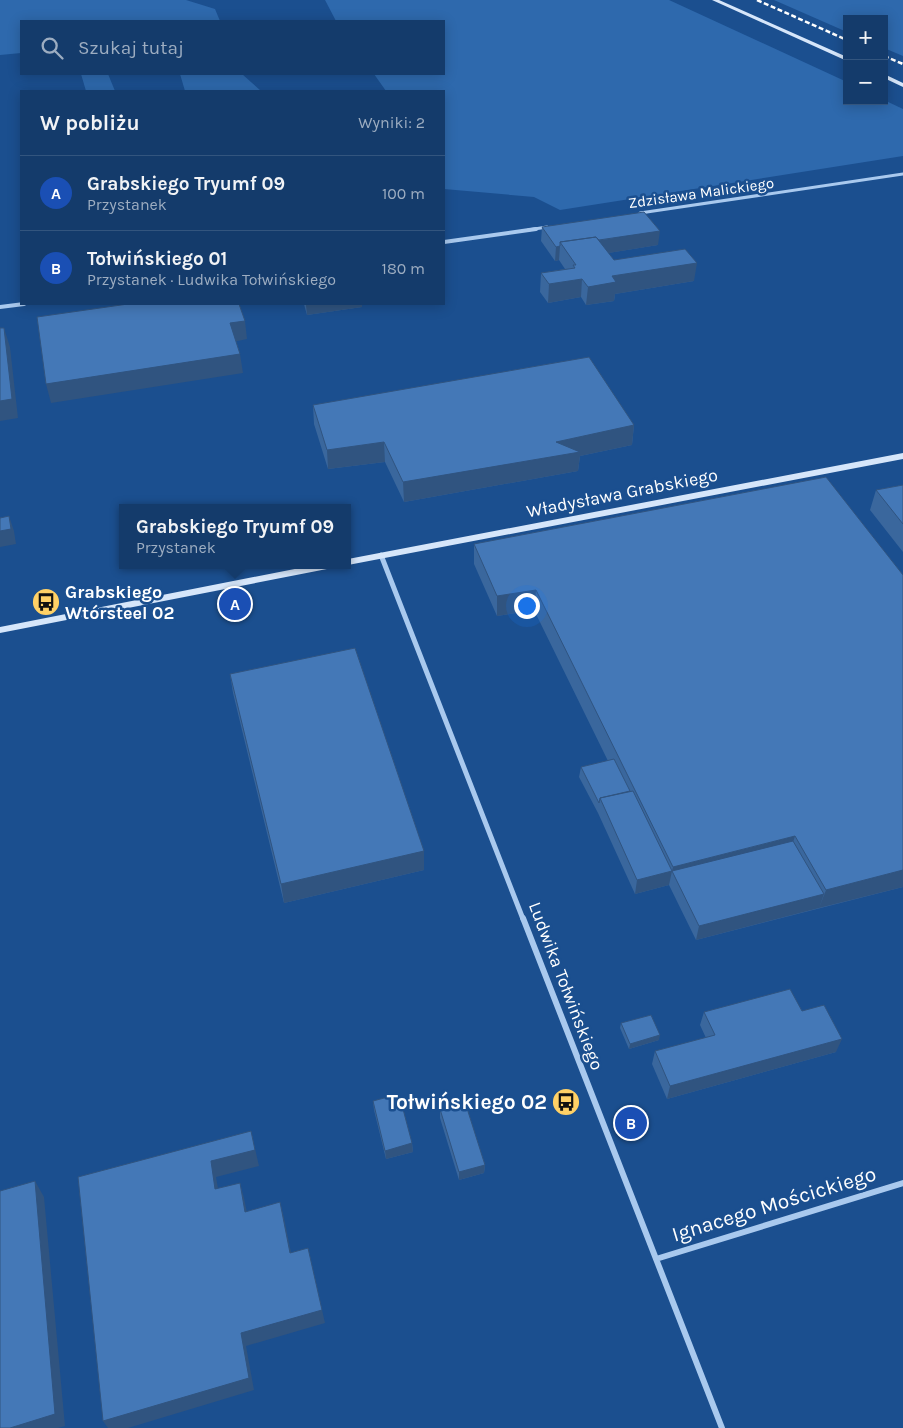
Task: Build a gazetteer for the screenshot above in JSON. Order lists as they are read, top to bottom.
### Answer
{
  "streets": {
    "street": [
      "Zdzisława Malickiego",
      "Władysława Grabskiego",
      "Ludwika Tołwińskiego",
      "Ignacego Mościckiego"
    ]
  },
  "crossings": [
    ["Władysława Grabskiego", "Ludwika Tołwińskiego"],
    ["Ludwika Tołwińskiego", "Ignacego Mościckiego"]
  ],
  "places": {
    "bus stop": ["Grabskiego Wtórsteel 02", "Tołwińskiego 02"]
  },
  "page": {
    "map_buttons": ["+", "−"],
    "search": "Szukaj tutaj",
    "heading": ["W pobliżu", "Wyniki: 2"],
    "list": [
      {
        "mark": "A",
        "name": "Grabskiego Tryumf 09",
        "note": "Przystanek",
        "value": "100 m"
      },
      {
        "mark": "B",
        "name": "Tołwińskiego 01",
        "note": "Przystanek · Ludwika Tołwińskiego",
        "value": "180 m"
      }
    ],
    "popup": ["Grabskiego Tryumf 09", "Przystanek"],
    "pins": ["A", "B"]
  }
}
